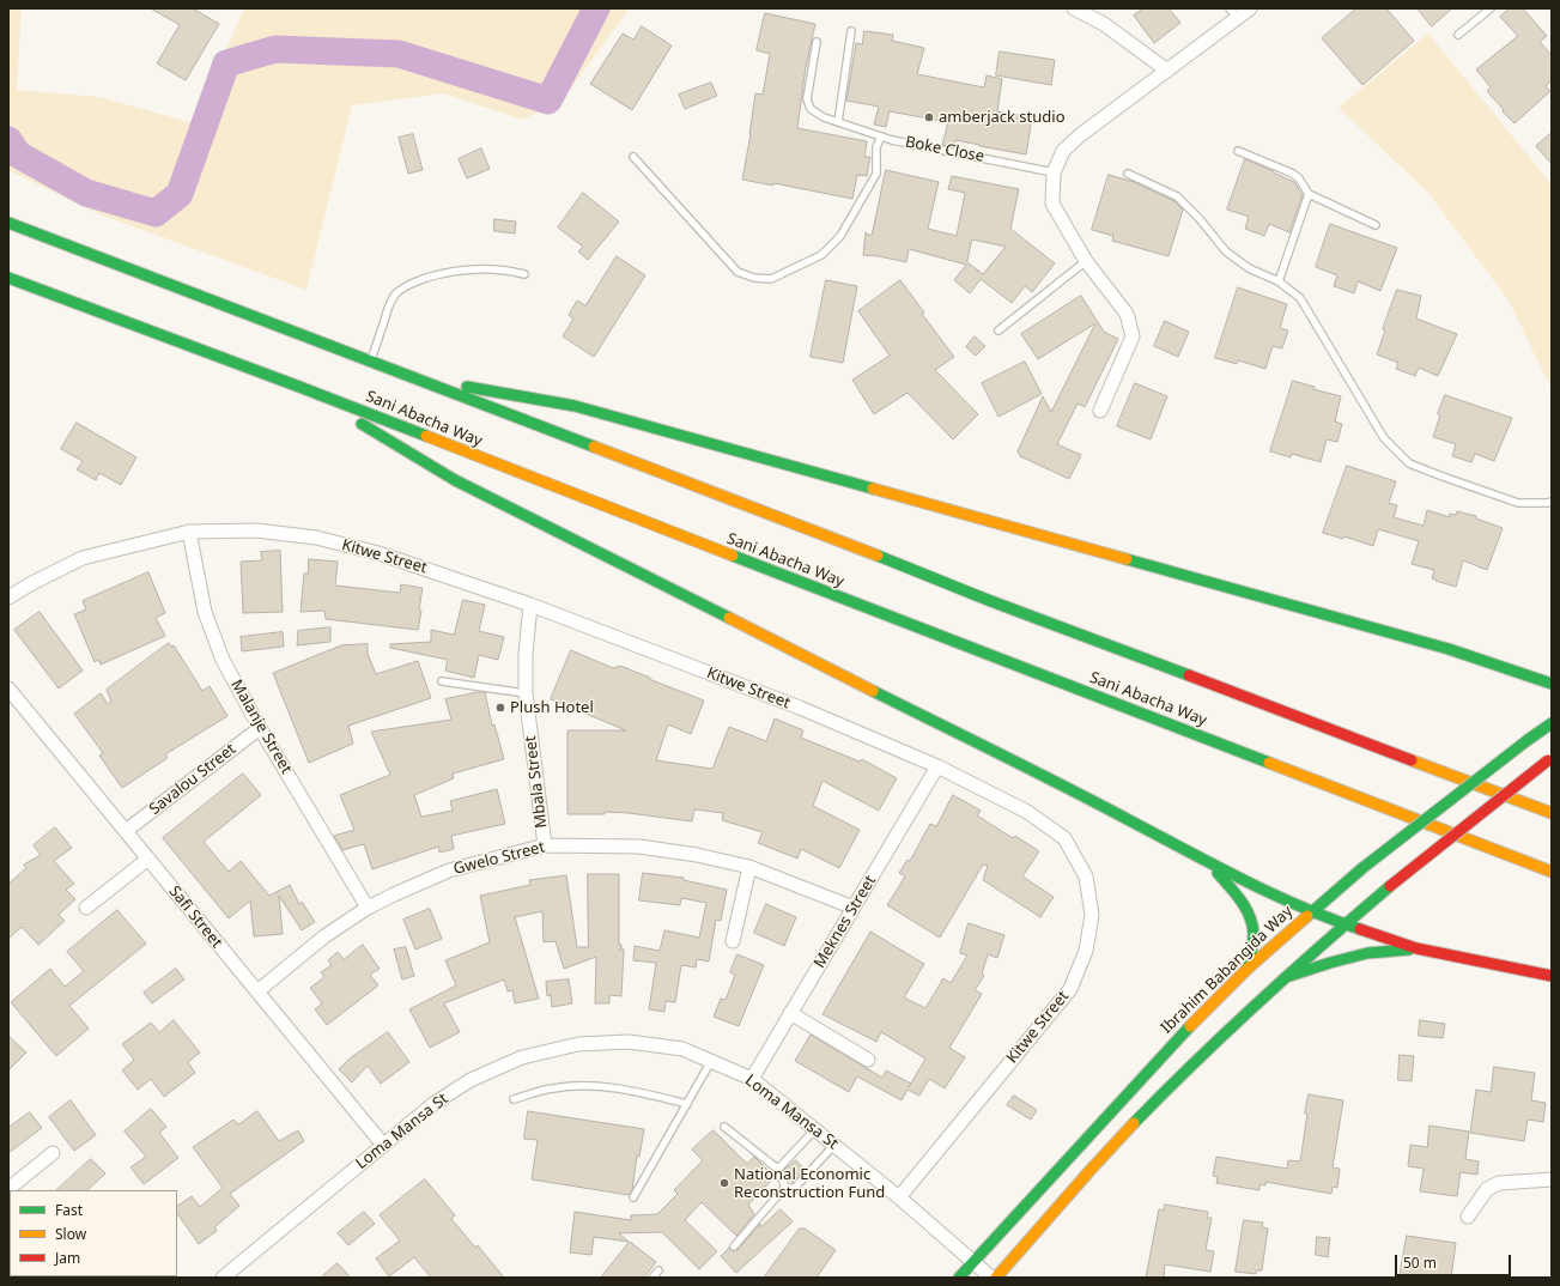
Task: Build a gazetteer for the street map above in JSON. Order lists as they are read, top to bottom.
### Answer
{
  "streets": {
    "main road": ["Sani Abacha Way", "Ibrahim Babangida Way"],
    "street": [
      "Kitwe Street",
      "Malanje Street",
      "Savalou Street",
      "Mbala Street",
      "Gwelo Street",
      "Safi Street",
      "Meknes Street",
      "Loma Mansa St"
    ],
    "lane": ["Boke Close"]
  },
  "crossings": [
    ["Kitwe Street", "Malanje Street"],
    ["Kitwe Street", "Mbala Street"],
    ["Kitwe Street", "Meknes Street"],
    ["Kitwe Street", "Loma Mansa St"],
    ["Malanje Street", "Savalou Street"],
    ["Malanje Street", "Gwelo Street"],
    ["Savalou Street", "Safi Street"],
    ["Mbala Street", "Gwelo Street"],
    ["Gwelo Street", "Safi Street"],
    ["Gwelo Street", "Meknes Street"],
    ["Safi Street", "Loma Mansa St"],
    ["Meknes Street", "Loma Mansa St"],
    ["Ibrahim Babangida Way", "Loma Mansa St"]
  ],
  "places": ["amberjack studio", "Plush Hotel", "National Economic Reconstruction Fund"],
  "legend": ["Fast", "Slow", "Jam"],
  "scale_bar": "50 m"
}
